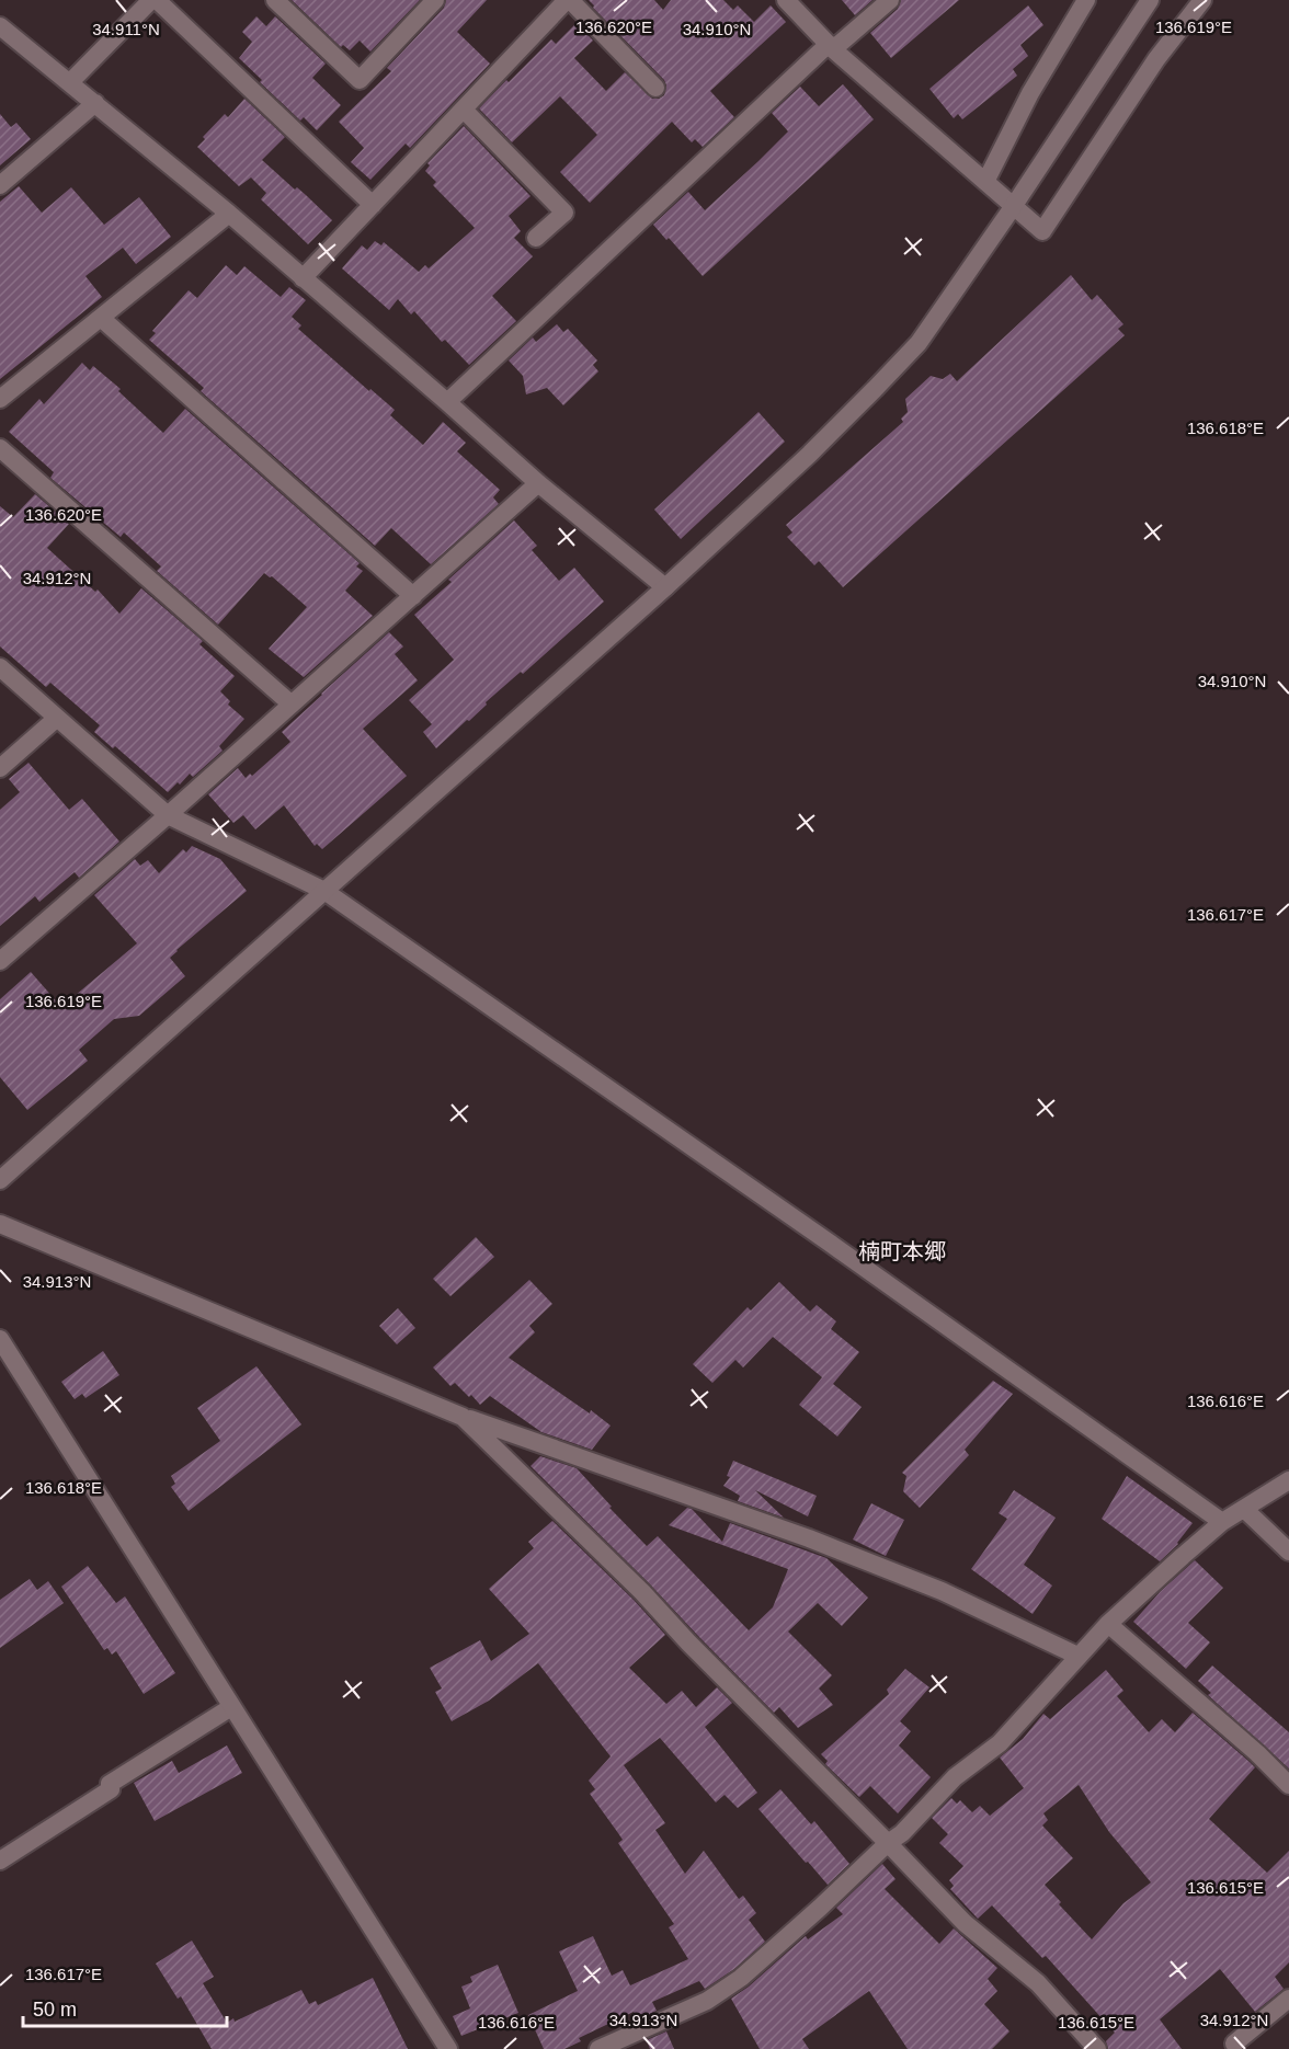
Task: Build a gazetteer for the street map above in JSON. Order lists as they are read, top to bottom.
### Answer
{
  "districts": ["楠町本郷"],
  "scale_bar": "50 m",
  "coordinates": [
    "136.620°E",
    "136.619°E",
    "34.911°N",
    "34.910°N",
    "136.618°E",
    "34.912°N",
    "136.617°E",
    "34.913°N",
    "136.616°E",
    "136.615°E"
  ]
}
